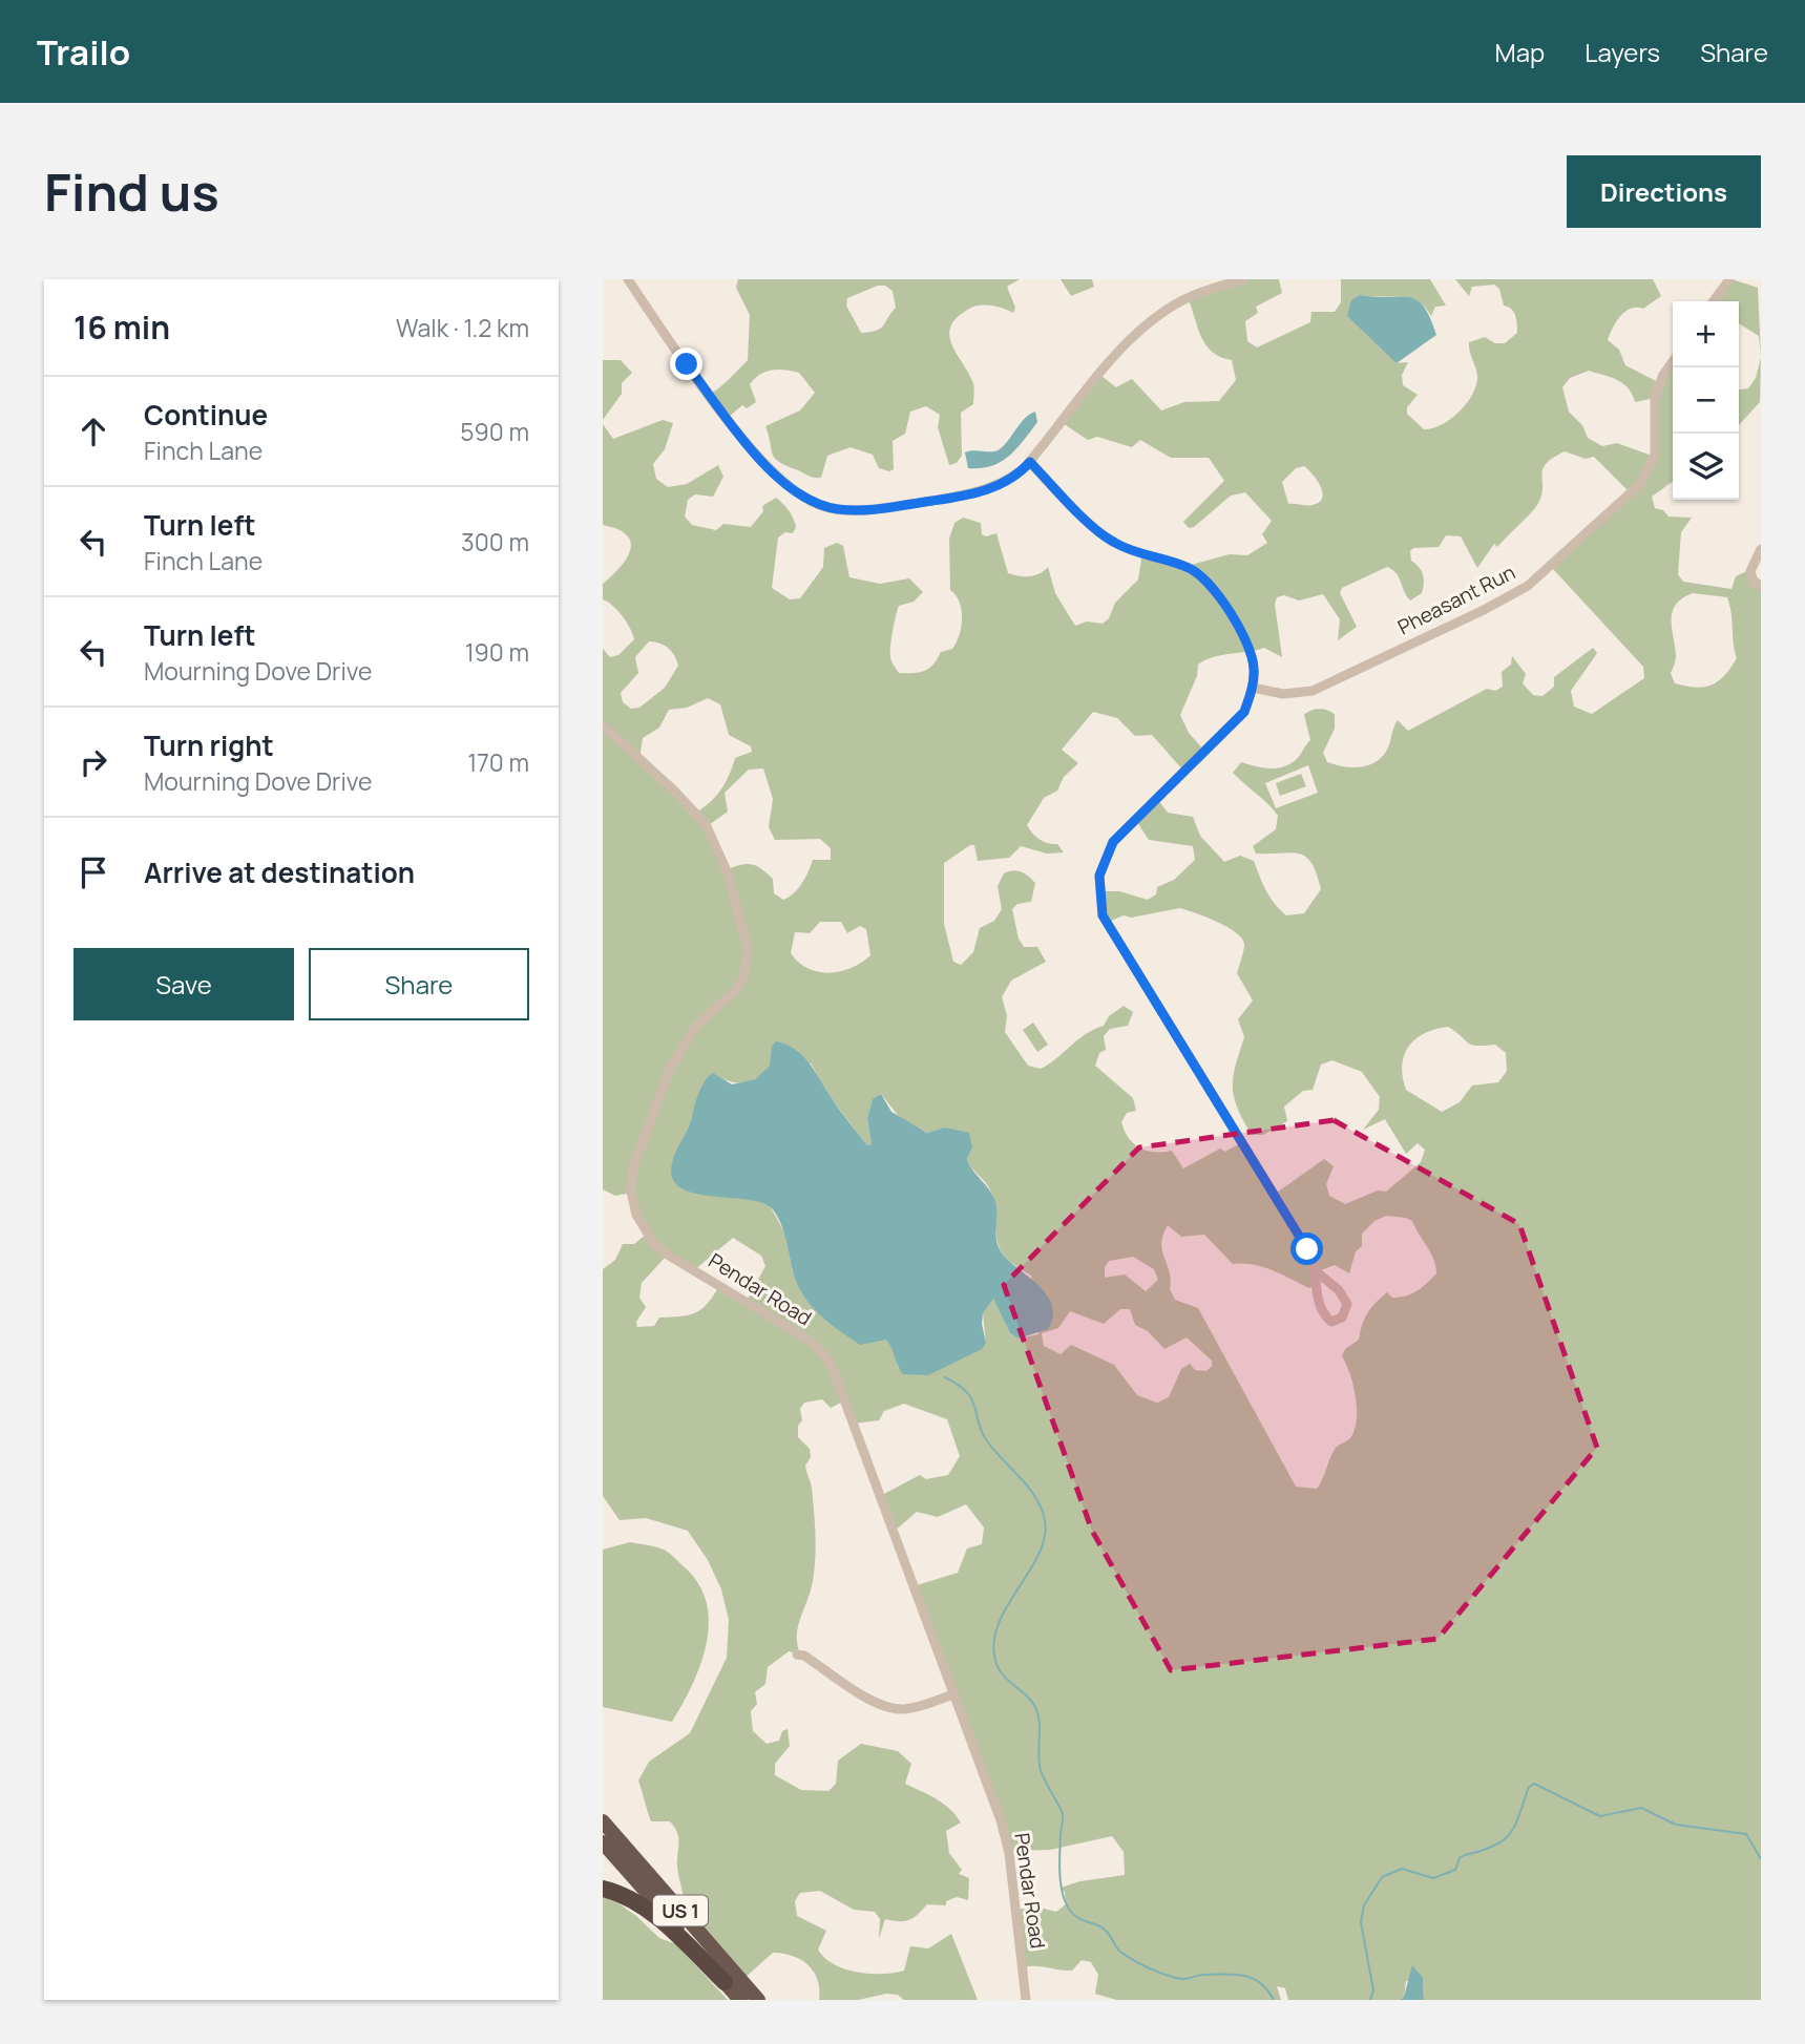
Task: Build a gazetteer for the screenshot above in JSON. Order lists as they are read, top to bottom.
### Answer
{
  "streets": {
    "highway": ["US 1"],
    "street": ["Pheasant Run", "Pendar Road"]
  },
  "page": {
    "header": "Trailo",
    "nav": ["Map", "Layers", "Share"],
    "buttons": [
      "Directions",
      ["Save", "Share"]
    ],
    "title": "Find us",
    "heading": ["16 min", "Walk · 1.2 km"],
    "map_buttons": ["+", "−"],
    "list": [
      ["Continue", "Finch Lane", "590 m"],
      ["Turn left", "Finch Lane", "300 m"],
      ["Turn left", "Mourning Dove Drive", "190 m"],
      ["Turn right", "Mourning Dove Drive", "170 m"],
      "Arrive at destination"
    ]
  }
}
